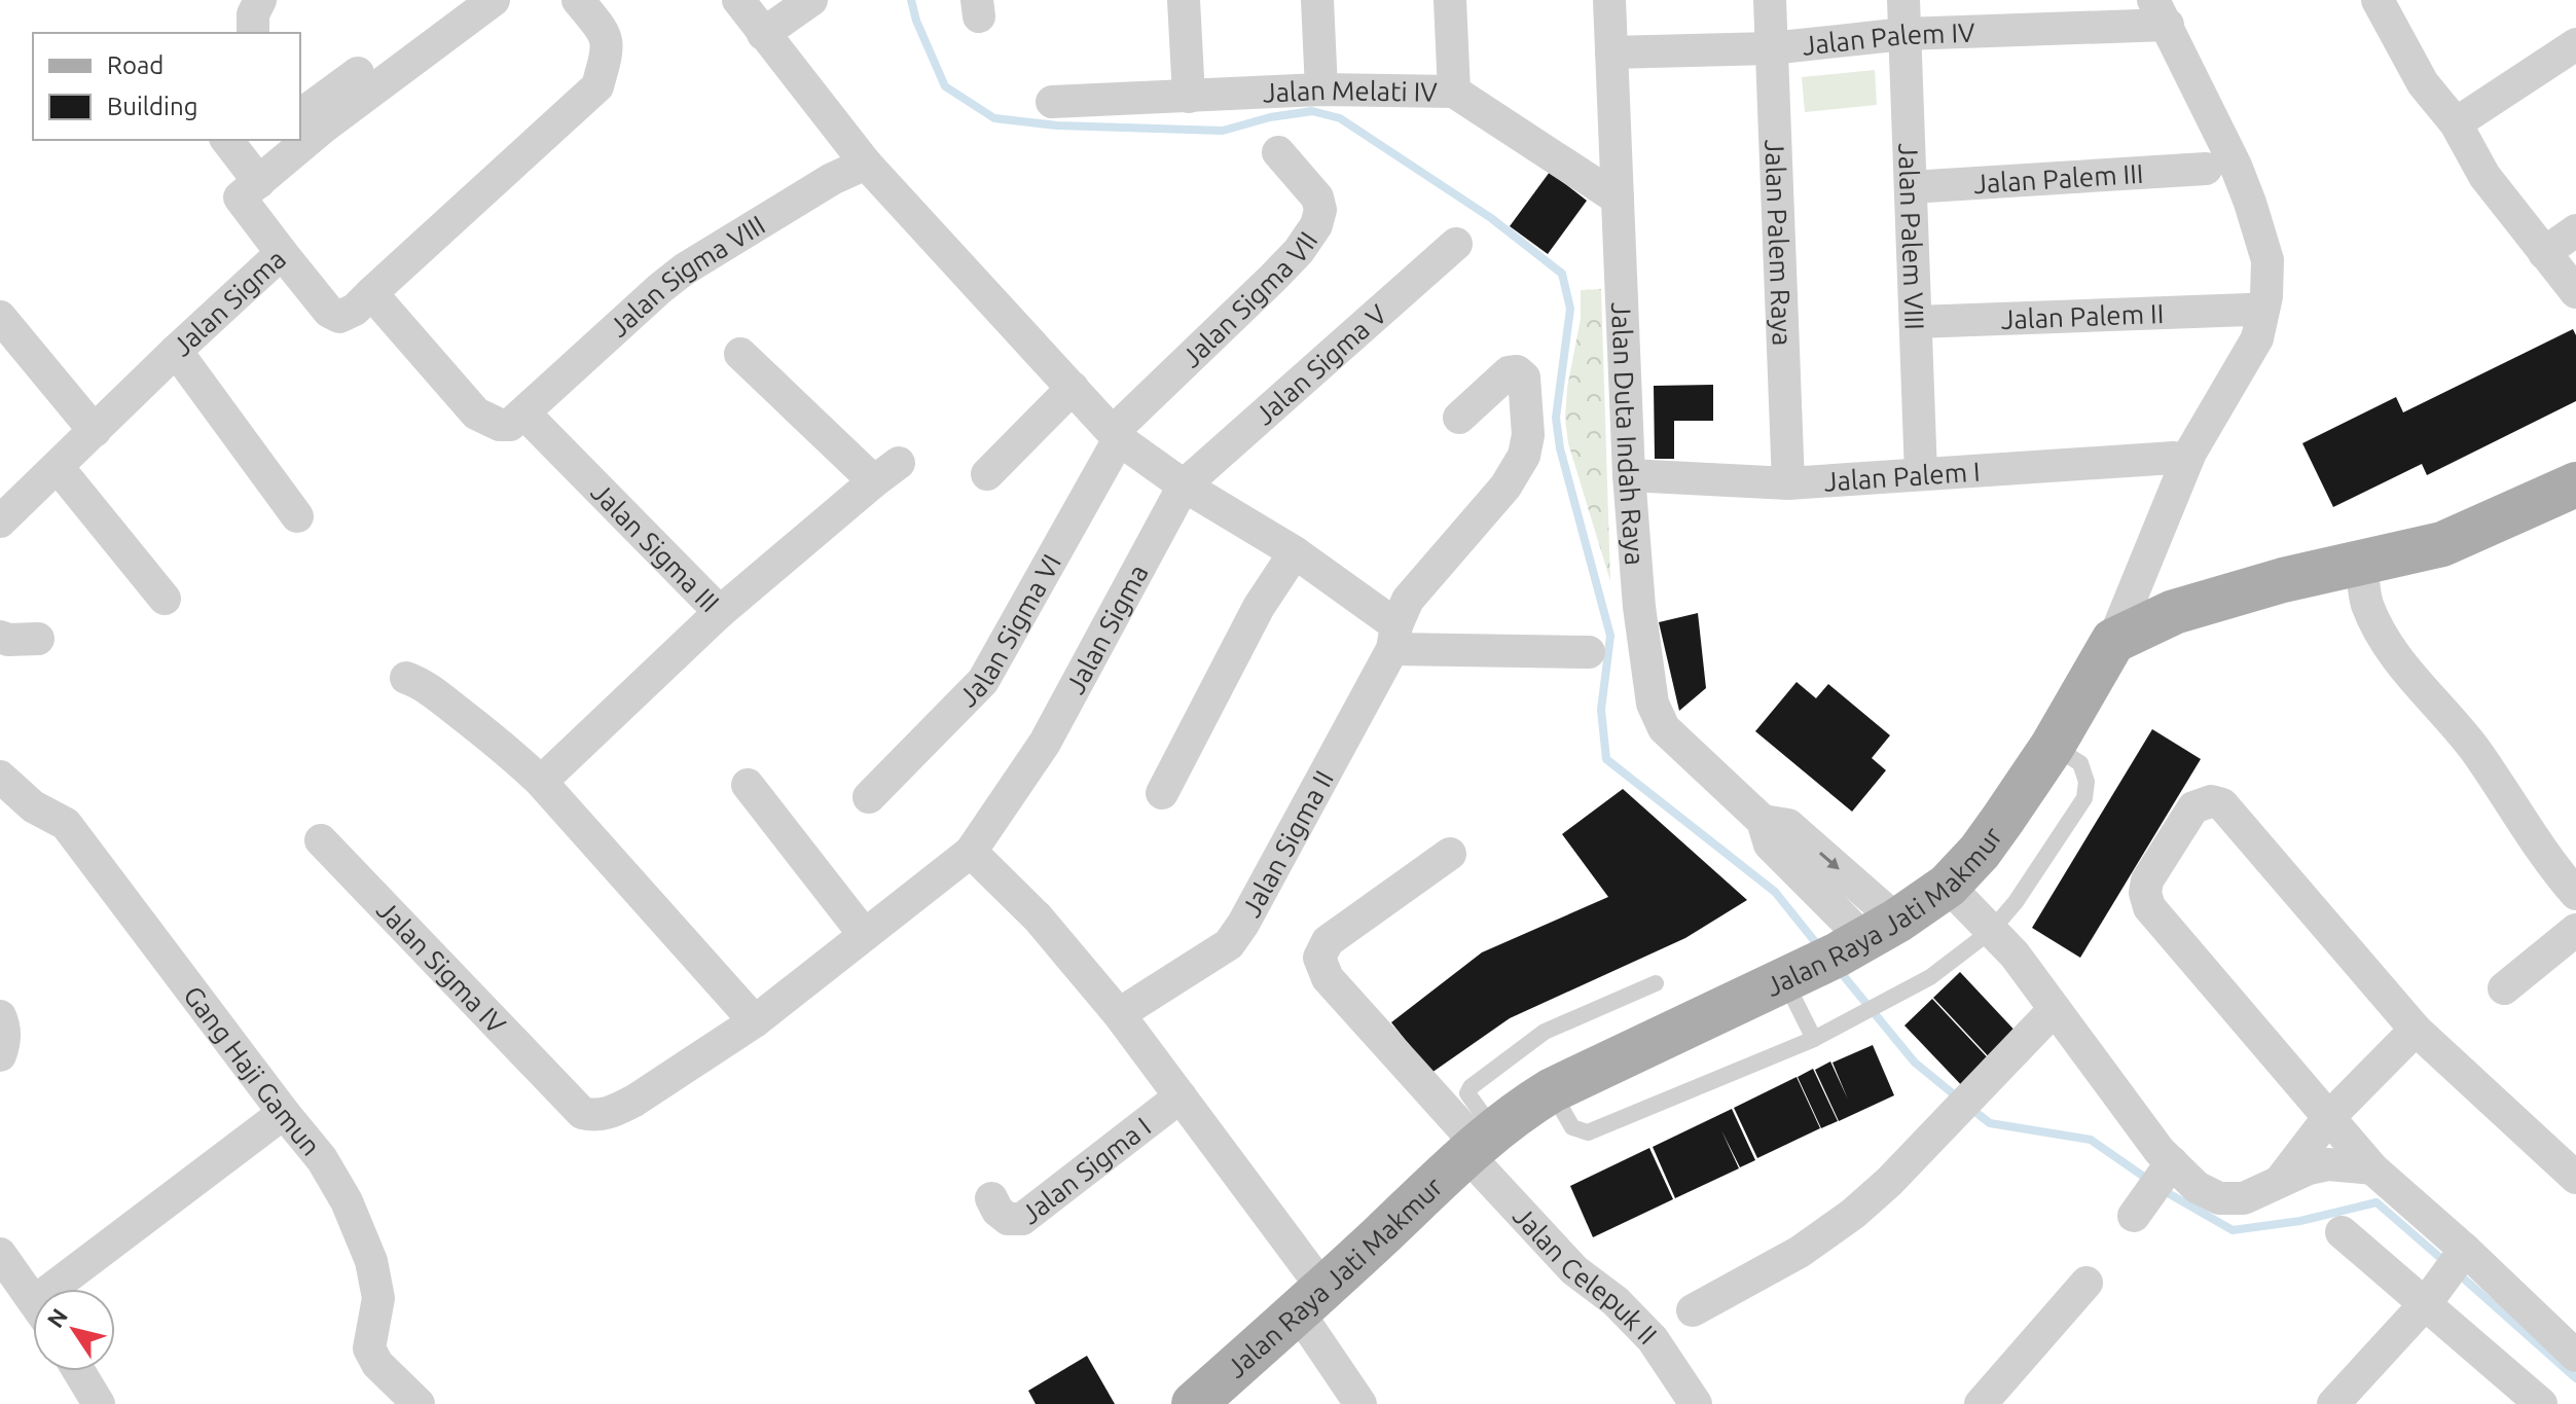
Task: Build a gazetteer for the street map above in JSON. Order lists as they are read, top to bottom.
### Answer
{
  "streets": {
    "main road": ["Jalan Raya Jati Makmur"],
    "street": [
      "Jalan Palem IV",
      "Jalan Melati IV",
      "Jalan Palem III",
      "Jalan Palem VIII",
      "Jalan Palem Raya",
      "Jalan Sigma VIII",
      "Jalan Sigma VII",
      "Jalan Sigma",
      "Jalan Palem II",
      "Jalan Sigma V",
      "Jalan Duta Indah Raya",
      "Jalan Palem I",
      "Jalan Sigma III",
      "Jalan Sigma VI",
      "Jalan Sigma II",
      "Jalan Sigma IV",
      "Gang Haji Gamun",
      "Jalan Sigma I",
      "Jalan Celepuk II"
    ]
  },
  "crossings": [
    ["Jalan Palem IV", "Jalan Palem VIII"],
    ["Jalan Palem IV", "Jalan Palem Raya"],
    ["Jalan Palem IV", "Jalan Duta Indah Raya"],
    ["Jalan Melati IV", "Jalan Duta Indah Raya"],
    ["Jalan Palem III", "Jalan Palem VIII"],
    ["Jalan Palem VIII", "Jalan Palem II"],
    ["Jalan Palem VIII", "Jalan Palem I"],
    ["Jalan Palem Raya", "Jalan Palem I"],
    ["Jalan Sigma VIII", "Jalan Sigma III"],
    ["Jalan Sigma VII", "Jalan Sigma VI"],
    ["Jalan Sigma", "Jalan Sigma V"],
    ["Jalan Sigma", "Jalan Sigma IV"],
    ["Jalan Duta Indah Raya", "Jalan Palem I"],
    ["Jalan Duta Indah Raya", "Jalan Raya Jati Makmur"],
    ["Jalan Raya Jati Makmur", "Jalan Celepuk II"]
  ],
  "legend": ["Road", "Building"],
  "north": "top left"
}
